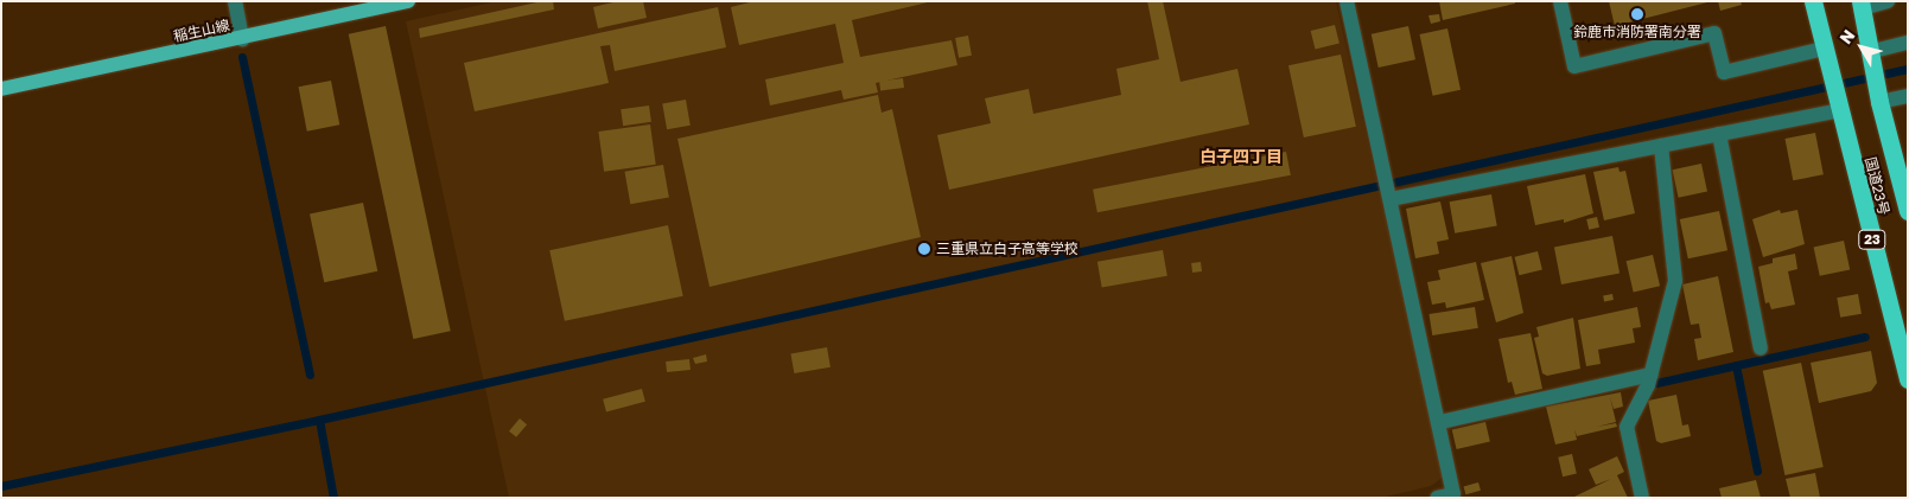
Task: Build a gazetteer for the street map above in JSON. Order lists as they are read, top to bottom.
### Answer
{
  "streets": {
    "highway": ["国道23号", "23"],
    "main road": ["稲生山線"]
  },
  "districts": ["白子四丁目"],
  "places": ["鈴鹿市消防署南分署", "三重県立白子高等学校"],
  "north": "top left"
}
